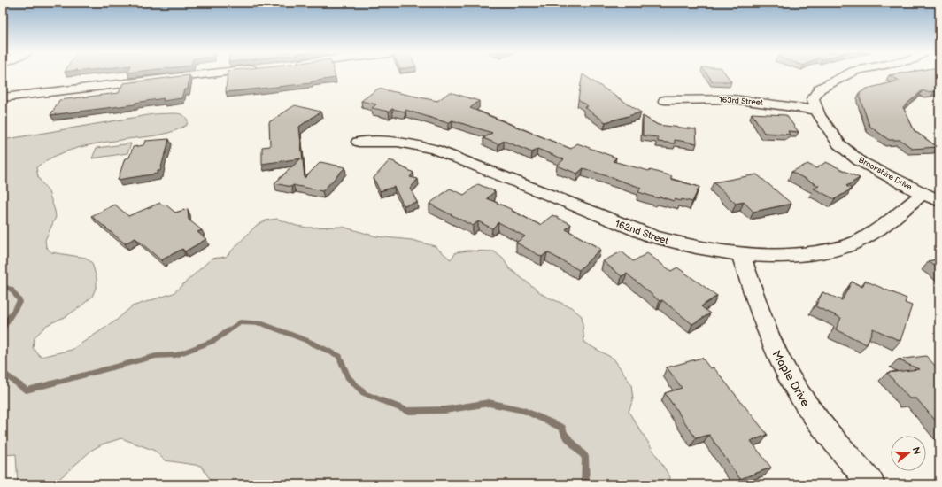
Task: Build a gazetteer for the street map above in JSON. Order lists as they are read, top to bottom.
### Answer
{
  "streets": {
    "street": [
      "163rd Street",
      "Brookshire Drive",
      "162nd Street",
      "Maple Drive"
    ]
  },
  "crossings": [
    ["163rd Street", "Brookshire Drive"],
    ["Brookshire Drive", "162nd Street"],
    ["162nd Street", "Maple Drive"]
  ],
  "north": "right"
}
